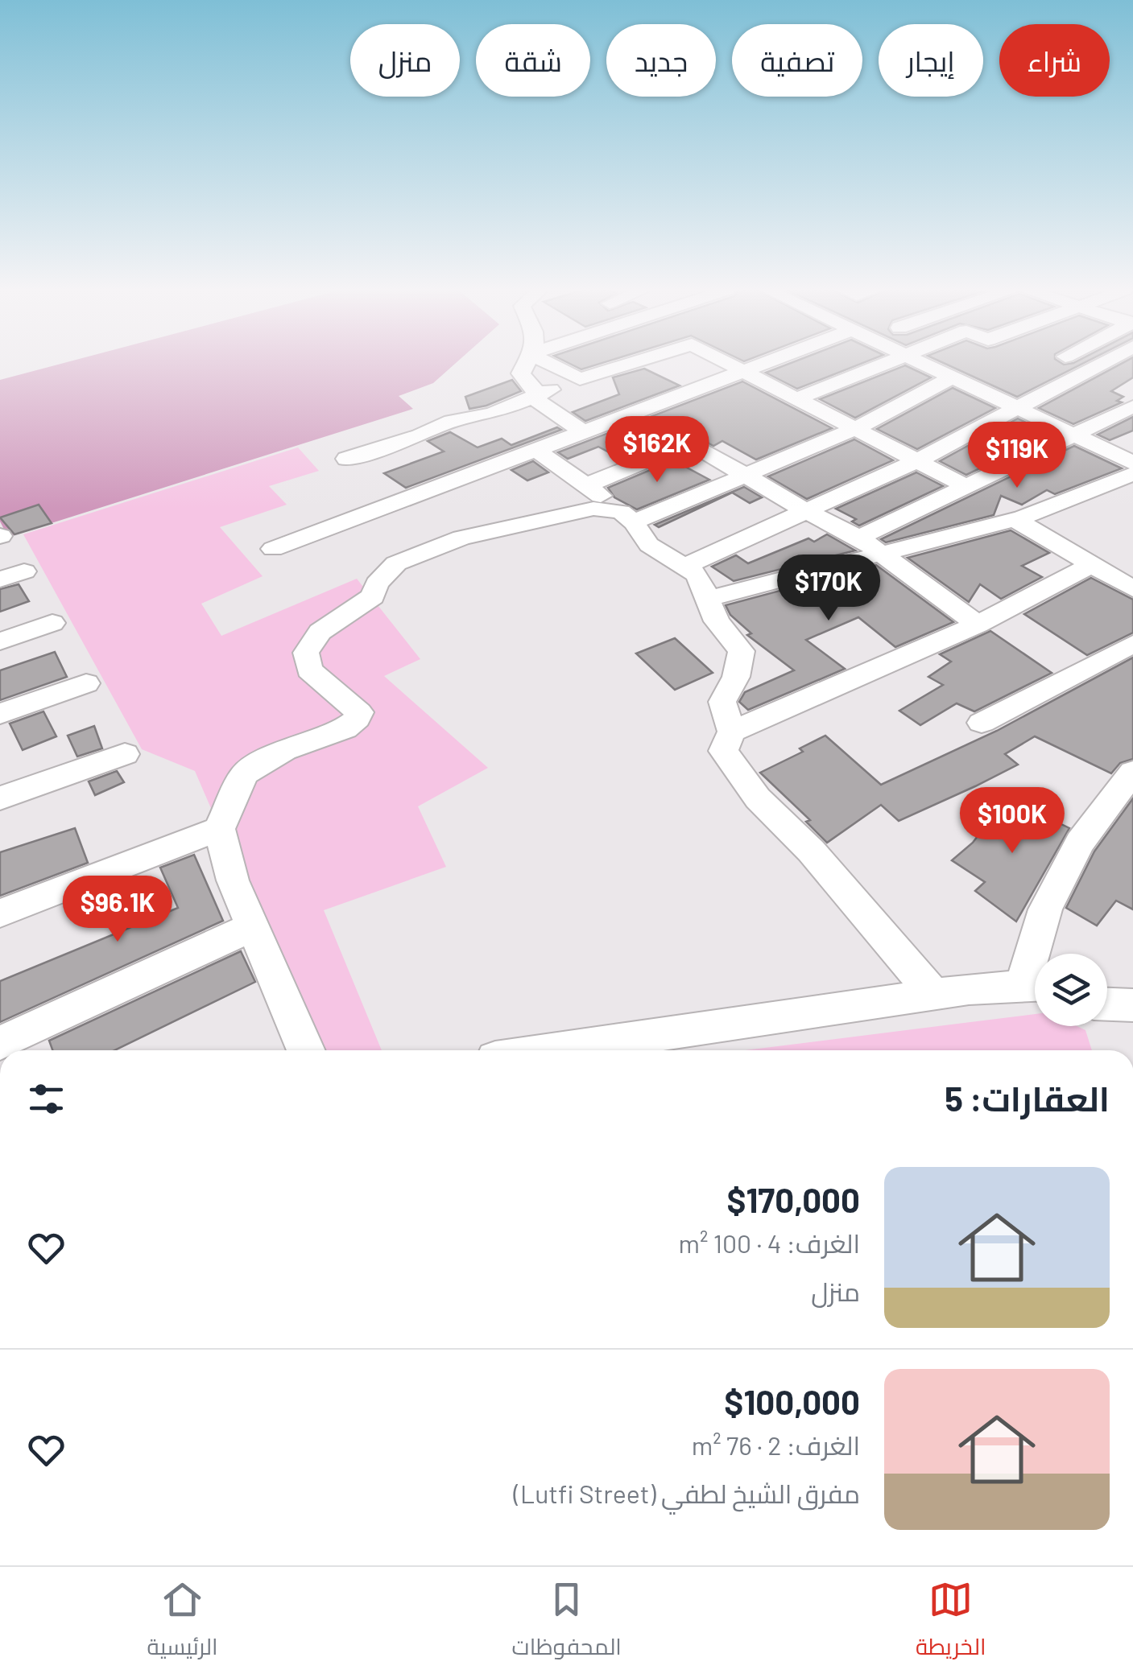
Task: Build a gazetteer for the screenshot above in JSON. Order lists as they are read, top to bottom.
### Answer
{
  "page": {
    "chip": [
      "شراء",
      "إيجار",
      "تصفية",
      "جديد",
      "شقة",
      "منزل"
    ],
    "price": [
      "$162K",
      "$119K",
      "$170K",
      "$100K",
      "$96.1K"
    ],
    "heading": "العقارات: 5",
    "list": [
      {
        "name": "$170,000",
        "note": "الغرف: 4 · 100 m² · منزل"
      },
      {
        "name": "$100,000",
        "note": "الغرف: 2 · 76 m² · مفرق الشيخ لطفي (Lutfi Street)"
      }
    ],
    "tabs": ["الخريطة", "المحفوظات", "الرئيسية"]
  }
}
